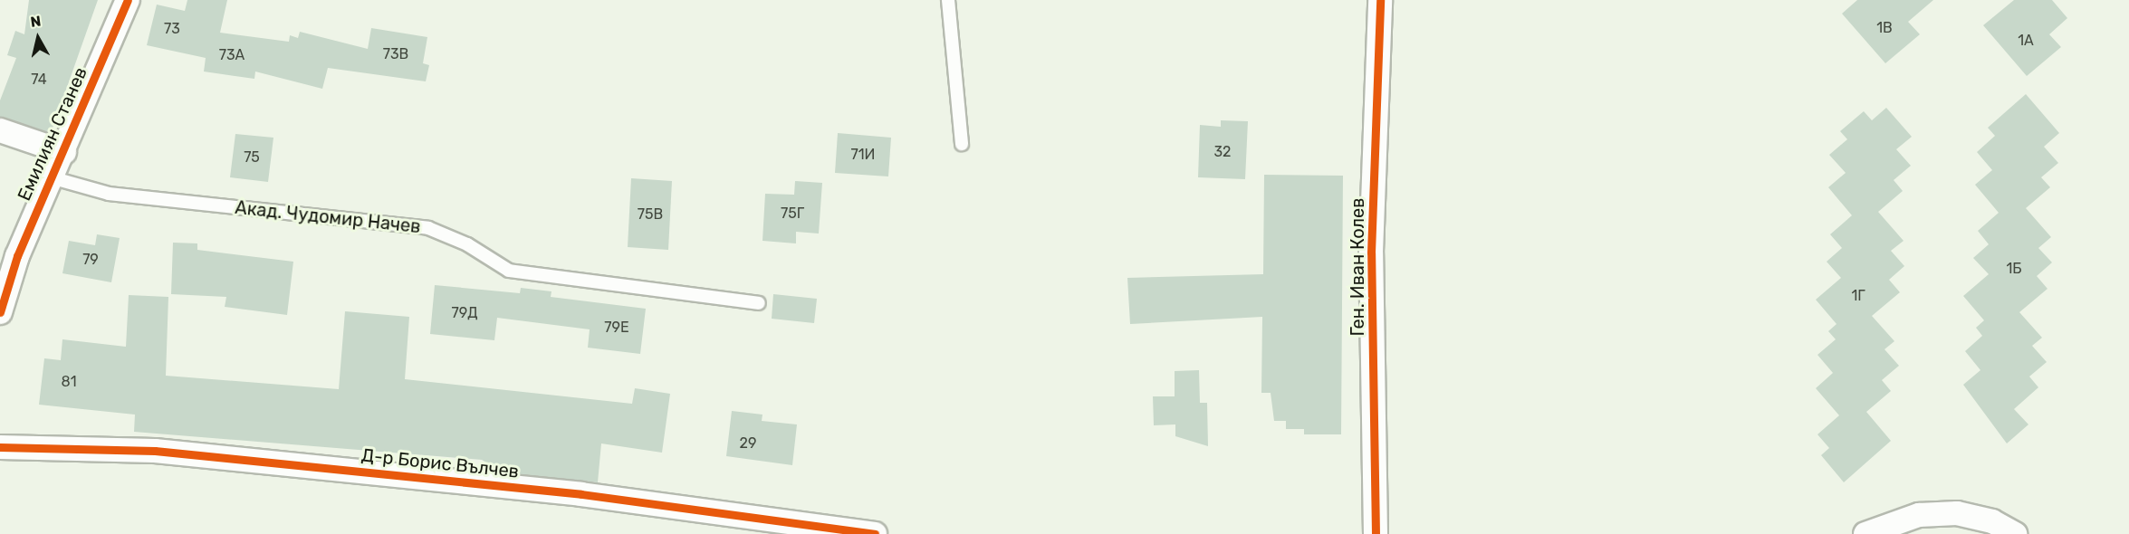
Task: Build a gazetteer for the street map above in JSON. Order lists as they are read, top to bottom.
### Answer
{
  "streets": {
    "street": ["Емилиян Станев", "Ген. Иван Колев", "Д-р Борис Вълчев"],
    "lane": ["Акад. Чудомир Начев"]
  },
  "crossings": [
    ["Емилиян Станев", "Акад. Чудомир Начев"]
  ],
  "house_numbers": [
    "1В",
    "73",
    "1А",
    "73В",
    "73А",
    "74",
    "32",
    "71И",
    "75",
    "75Г",
    "75В",
    "79",
    "1Б",
    "1Г",
    "79Д",
    "79Е",
    "81",
    "29"
  ],
  "north": "top"
}
